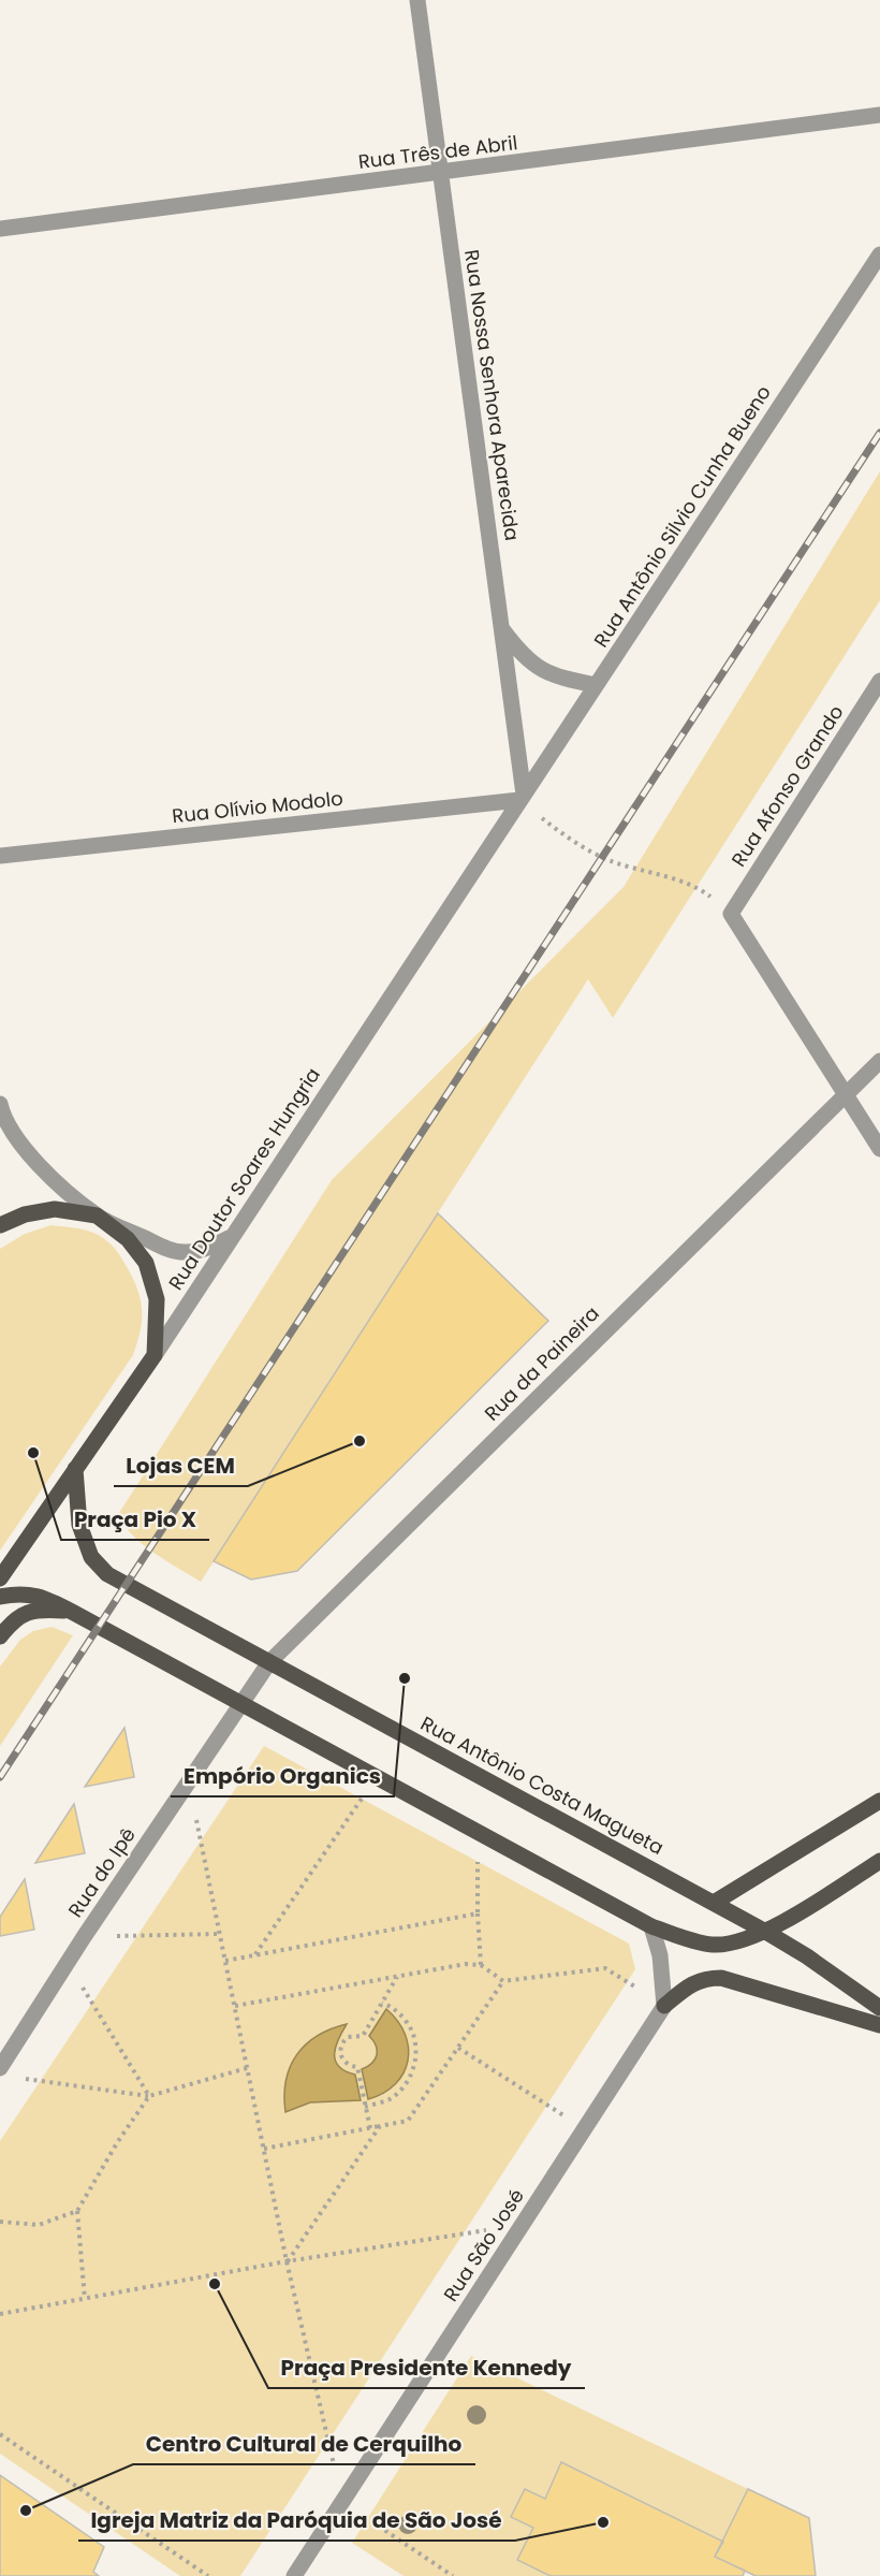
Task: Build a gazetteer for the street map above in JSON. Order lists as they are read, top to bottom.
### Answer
{
  "streets": {
    "main road": ["Rua Doutor Soares Hungria", "Rua Antônio Costa Magueta"],
    "street": [
      "Rua Três de Abril",
      "Rua Nossa Senhora Aparecida",
      "Rua Antônio Silvio Cunha Bueno",
      "Rua Afonso Grando",
      "Rua Olívio Modolo",
      "Rua da Paineira",
      "Rua do Ipê",
      "Rua São José"
    ]
  },
  "crossings": [
    ["Rua Três de Abril", "Rua Nossa Senhora Aparecida"],
    ["Rua Nossa Senhora Aparecida", "Rua Antônio Silvio Cunha Bueno"],
    ["Rua Nossa Senhora Aparecida", "Rua Olívio Modolo"],
    ["Rua Nossa Senhora Aparecida", "Rua Doutor Soares Hungria"],
    ["Rua Antônio Silvio Cunha Bueno", "Rua Olívio Modolo"],
    ["Rua Antônio Silvio Cunha Bueno", "Rua Doutor Soares Hungria"],
    ["Rua Olívio Modolo", "Rua Doutor Soares Hungria"],
    ["Rua Doutor Soares Hungria", "Rua Antônio Costa Magueta"],
    ["Rua da Paineira", "Rua Antônio Costa Magueta"],
    ["Rua da Paineira", "Rua do Ipê"]
  ],
  "places": [
    "Lojas CEM",
    "Praça Pio X",
    "Empório Organics",
    "Praça Presidente Kennedy",
    "Centro Cultural de Cerquilho",
    "Igreja Matriz da Paróquia de São José"
  ]
}
